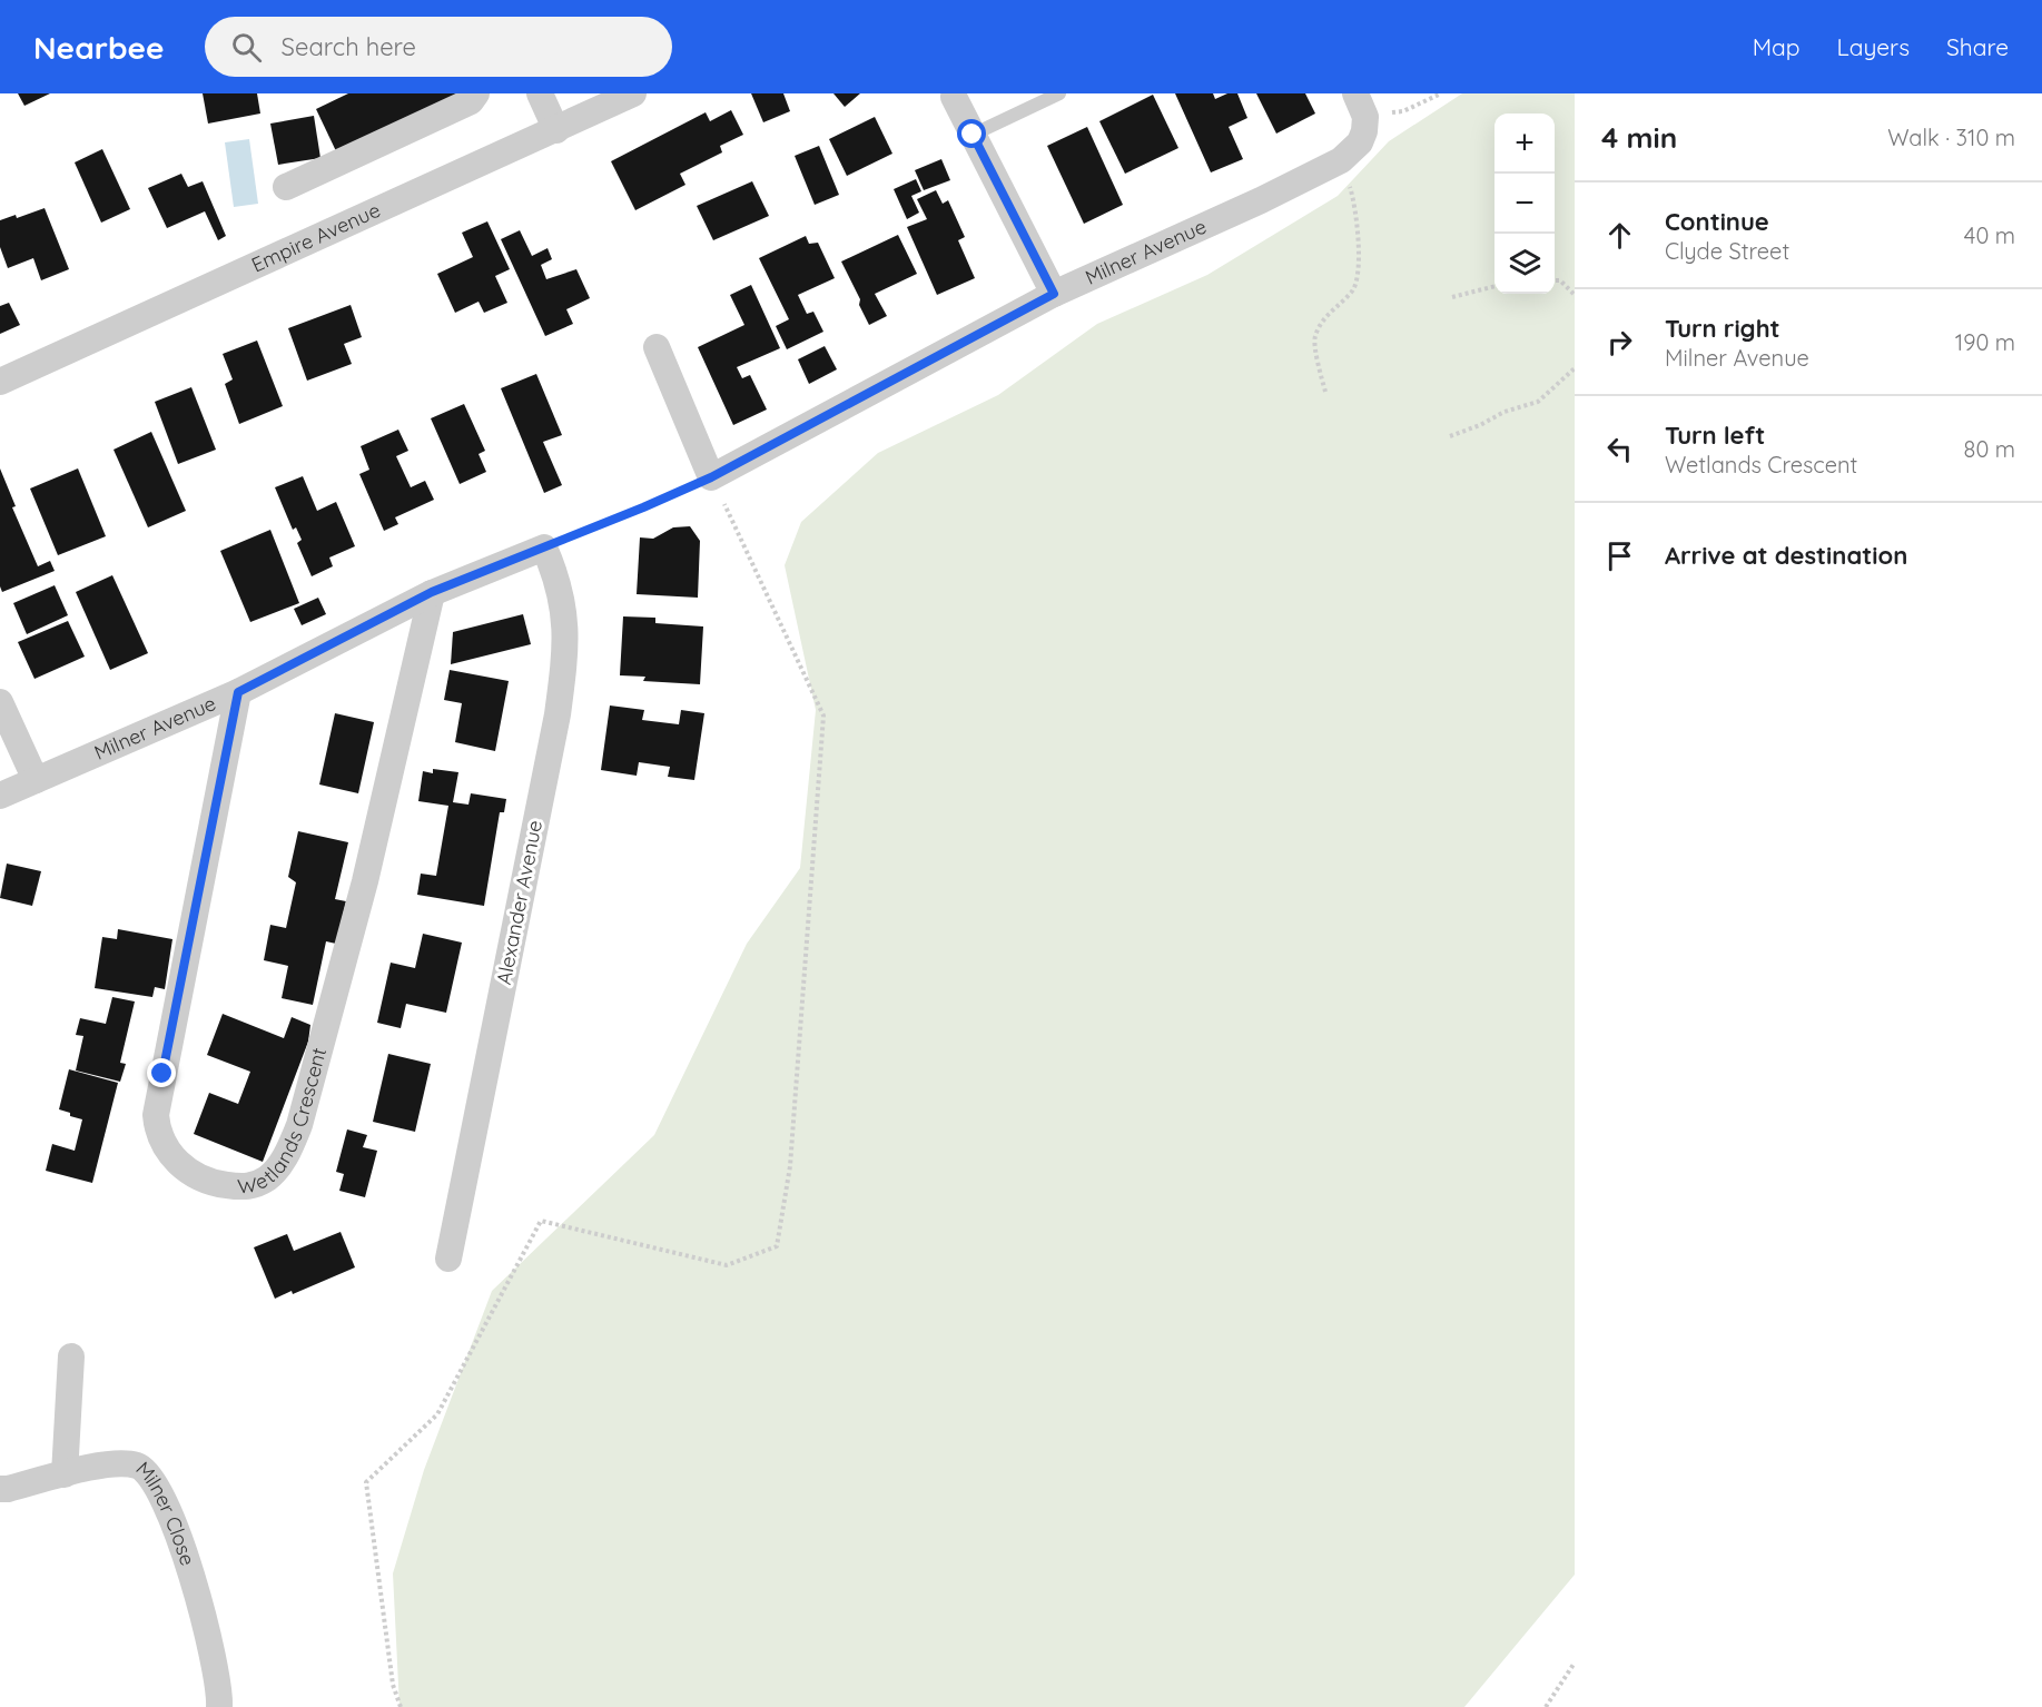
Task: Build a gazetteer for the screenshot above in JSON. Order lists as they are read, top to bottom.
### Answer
{
  "streets": {
    "street": [
      "Empire Avenue",
      "Milner Avenue",
      "Alexander Avenue",
      "Wetlands Crescent",
      "Milner Close"
    ]
  },
  "crossings": [
    ["Milner Avenue", "Alexander Avenue"],
    ["Milner Avenue", "Wetlands Crescent"]
  ],
  "page": {
    "header": "Nearbee",
    "search": "Search here",
    "nav": ["Map", "Layers", "Share"],
    "heading": ["4 min", "Walk · 310 m"],
    "map_buttons": ["+", "−"],
    "list": [
      ["Continue", "Clyde Street", "40 m"],
      ["Turn right", "Milner Avenue", "190 m"],
      ["Turn left", "Wetlands Crescent", "80 m"],
      "Arrive at destination"
    ]
  }
}
